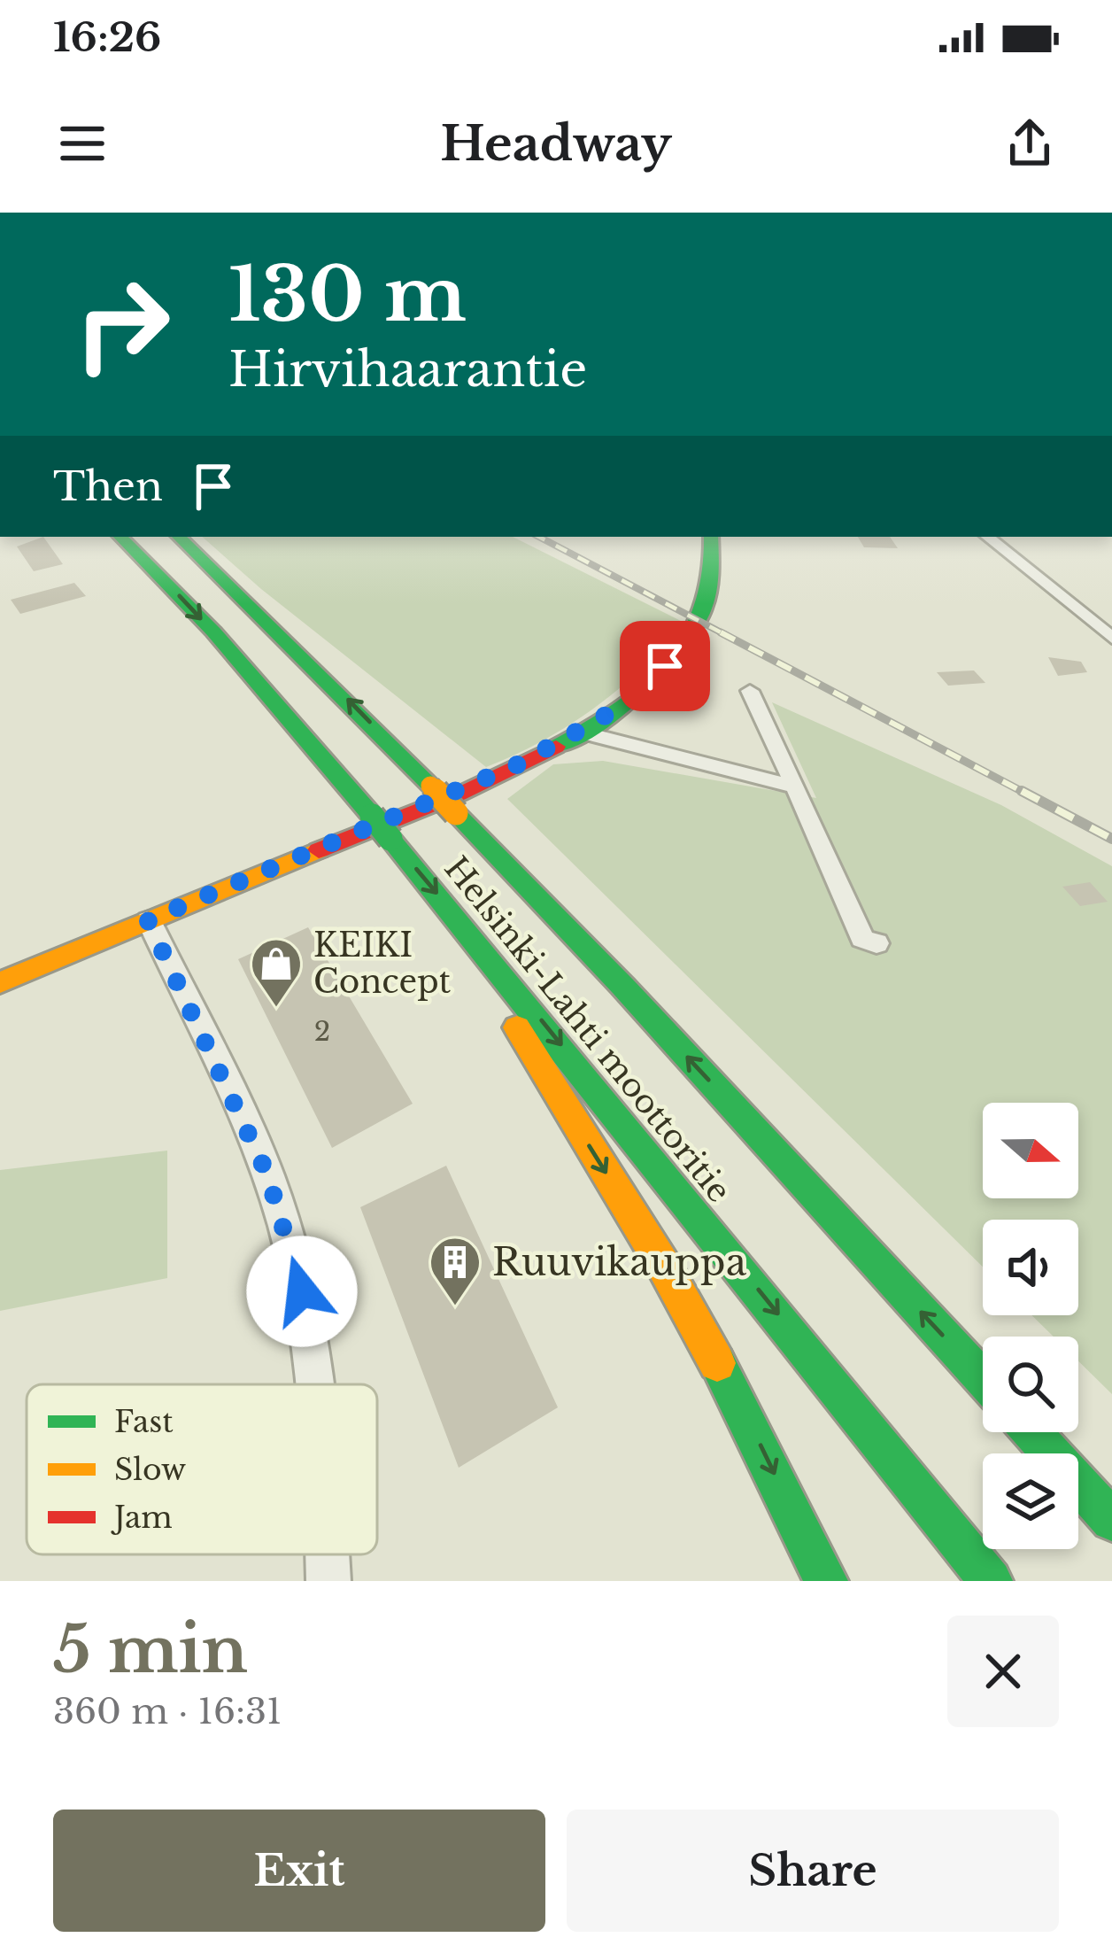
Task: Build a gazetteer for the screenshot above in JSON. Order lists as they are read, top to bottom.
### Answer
{
  "streets": {
    "main road": ["Helsinki-Lahti moottoritie"]
  },
  "places": {
    "shop": ["KEIKI Concept"],
    "building": ["Ruuvikauppa"]
  },
  "house_numbers": ["2"],
  "legend": ["Fast", "Slow", "Jam"],
  "north": "right",
  "page": {
    "status": "16:26",
    "header": "Headway",
    "turn": ["130 m", "Hirvihaarantie"],
    "then": "Then",
    "heading": ["5 min", "360 m · 16:31"],
    "buttons": ["Exit", "Share"]
  }
}
